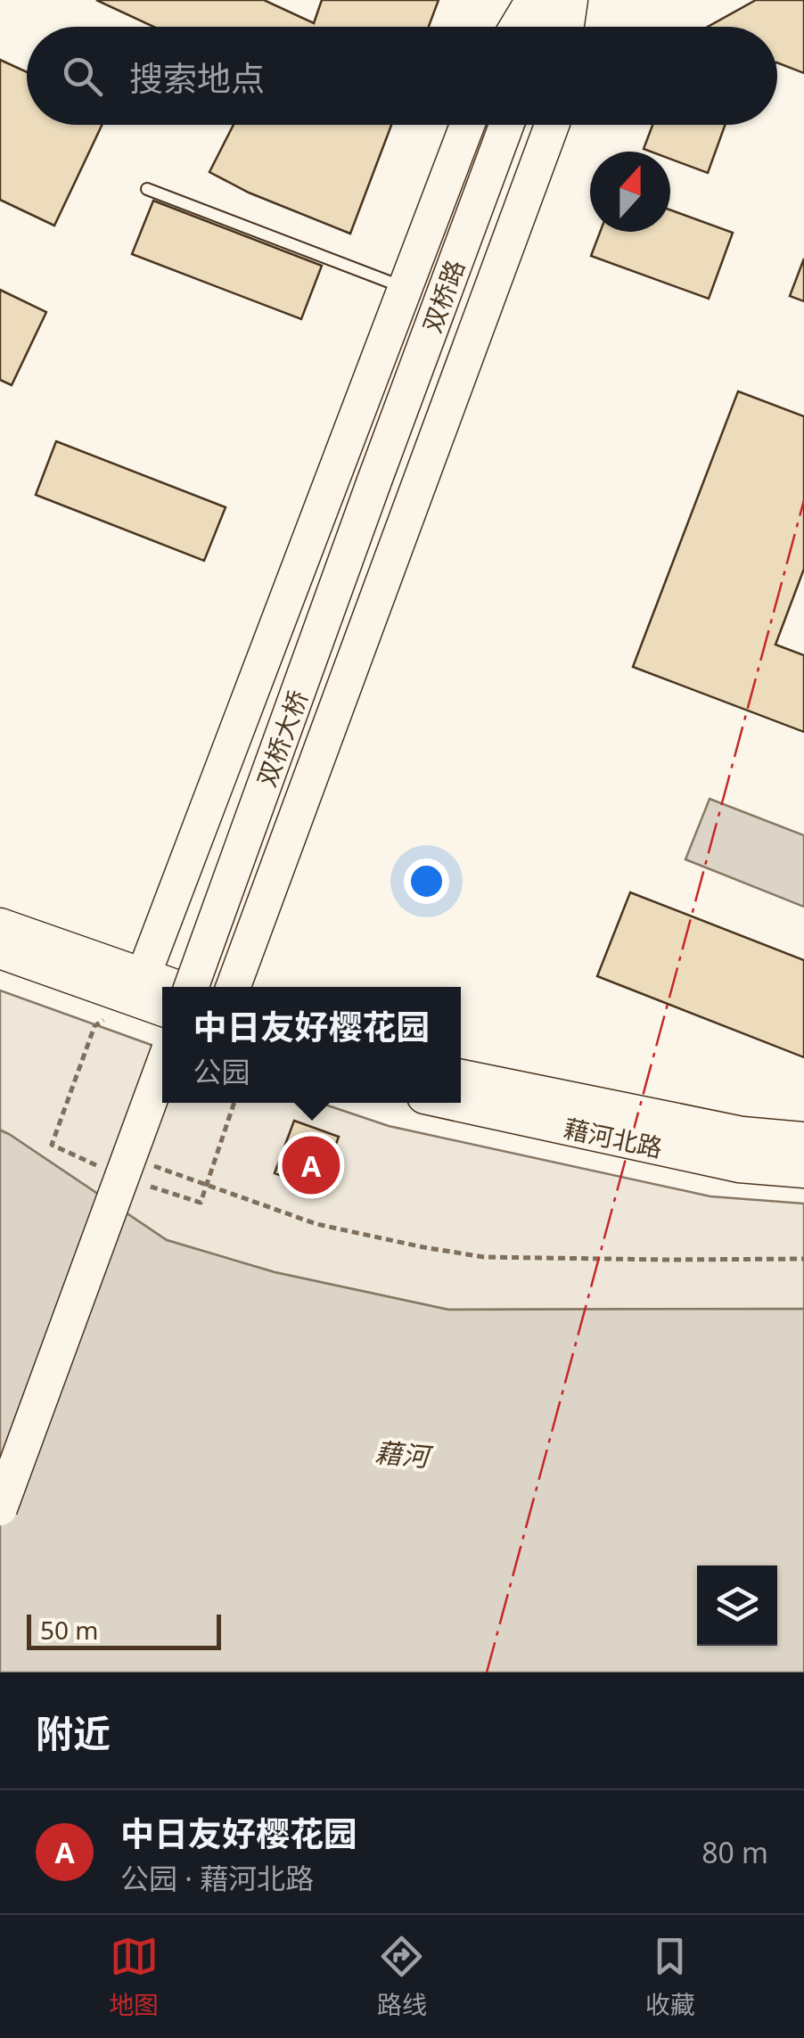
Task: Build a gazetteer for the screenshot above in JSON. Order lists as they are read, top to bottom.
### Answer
{
  "streets": {
    "main road": ["双桥路", "双桥大桥", "藉河北路"]
  },
  "crossings": [
    ["双桥路", "双桥大桥"]
  ],
  "water": ["藉河"],
  "scale_bar": "50 m",
  "north": "top",
  "page": {
    "search": "搜索地点",
    "popup": ["中日友好樱花园", "公园"],
    "pins": "A",
    "scale": "50 m",
    "heading": "附近",
    "list": [
      {
        "mark": "A",
        "name": "中日友好樱花园",
        "note": "公园 · 藉河北路",
        "value": "80 m"
      }
    ],
    "nav": ["地图", "路线", "收藏"]
  }
}
